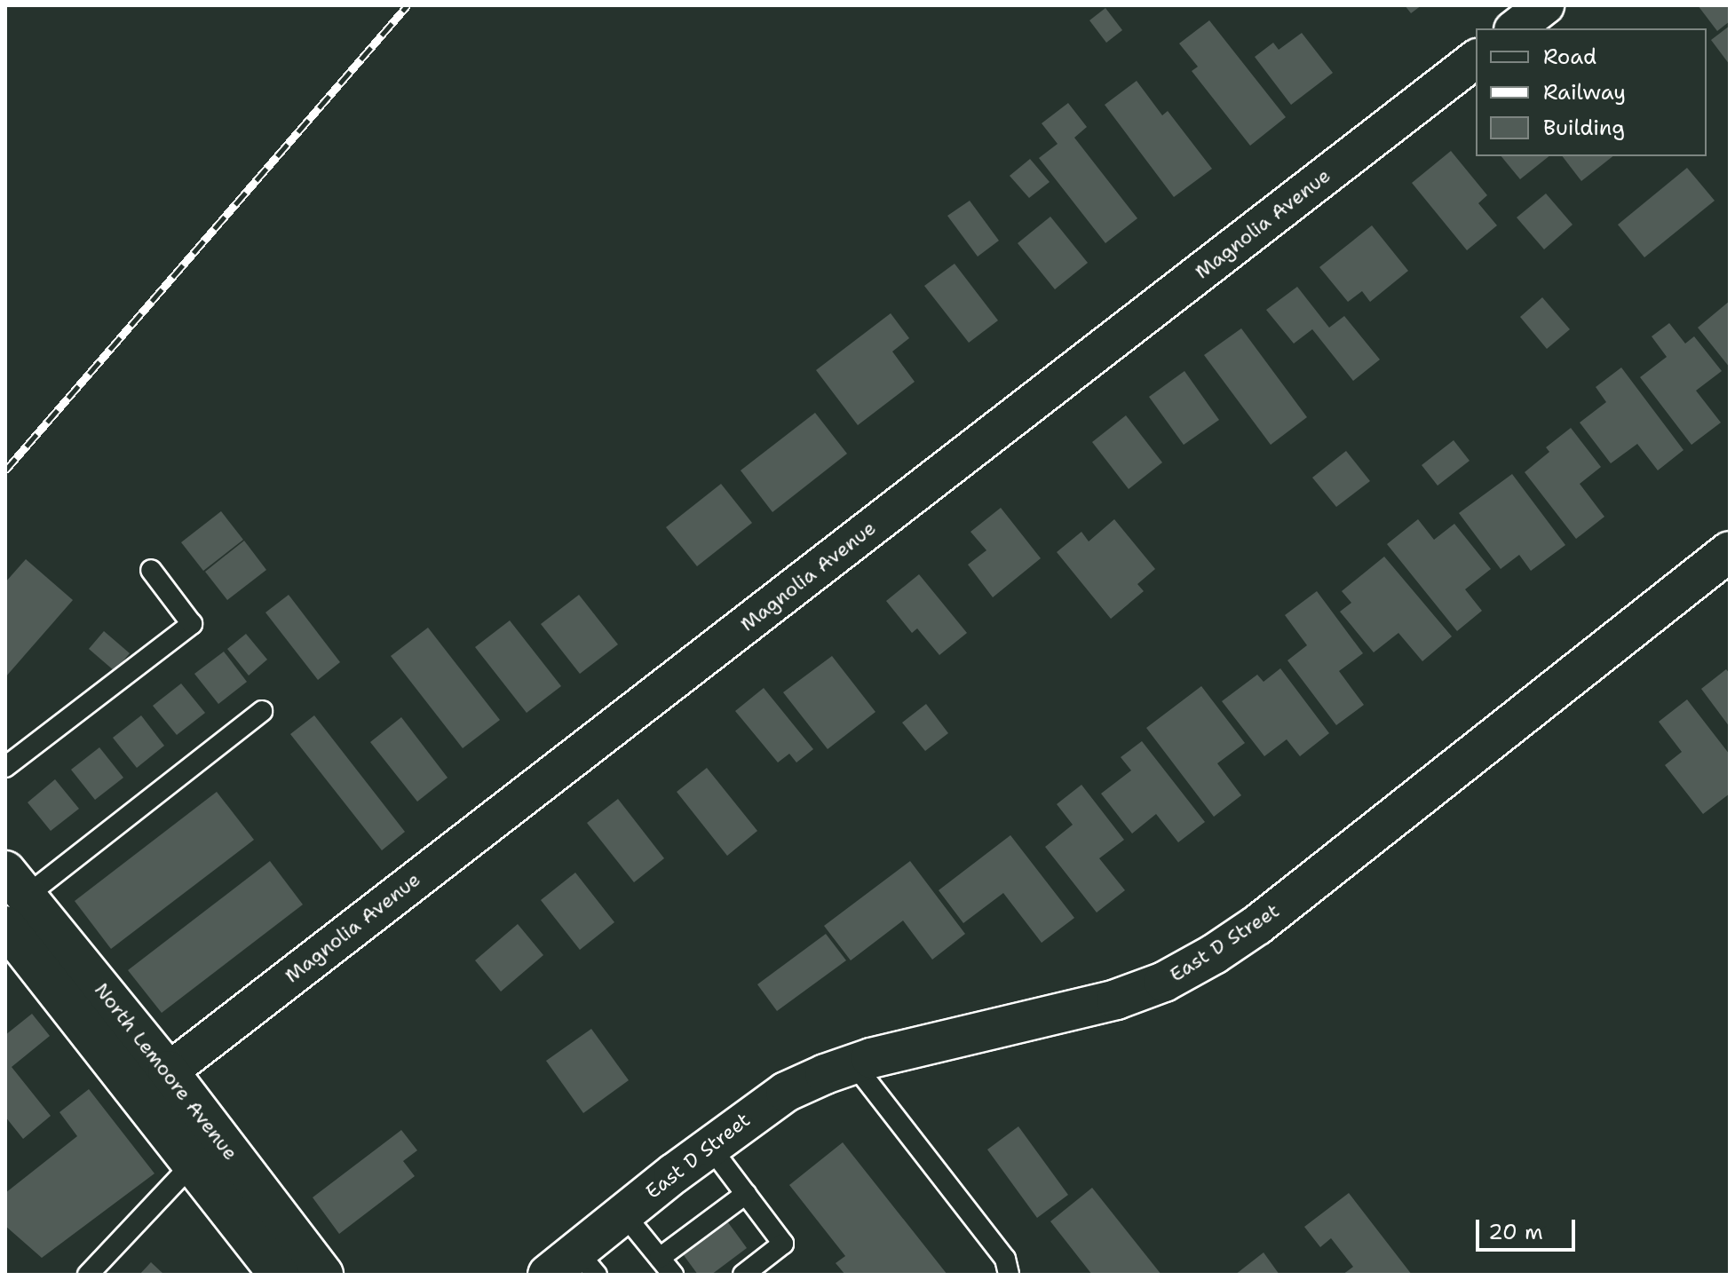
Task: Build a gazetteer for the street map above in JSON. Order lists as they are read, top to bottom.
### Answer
{
  "streets": {
    "main road": ["East D Street", "North Lemoore Avenue"],
    "street": ["Magnolia Avenue"]
  },
  "crossings": [
    ["Magnolia Avenue", "North Lemoore Avenue"]
  ],
  "legend": ["Road", "Railway", "Building"],
  "scale_bar": "20 m"
}
